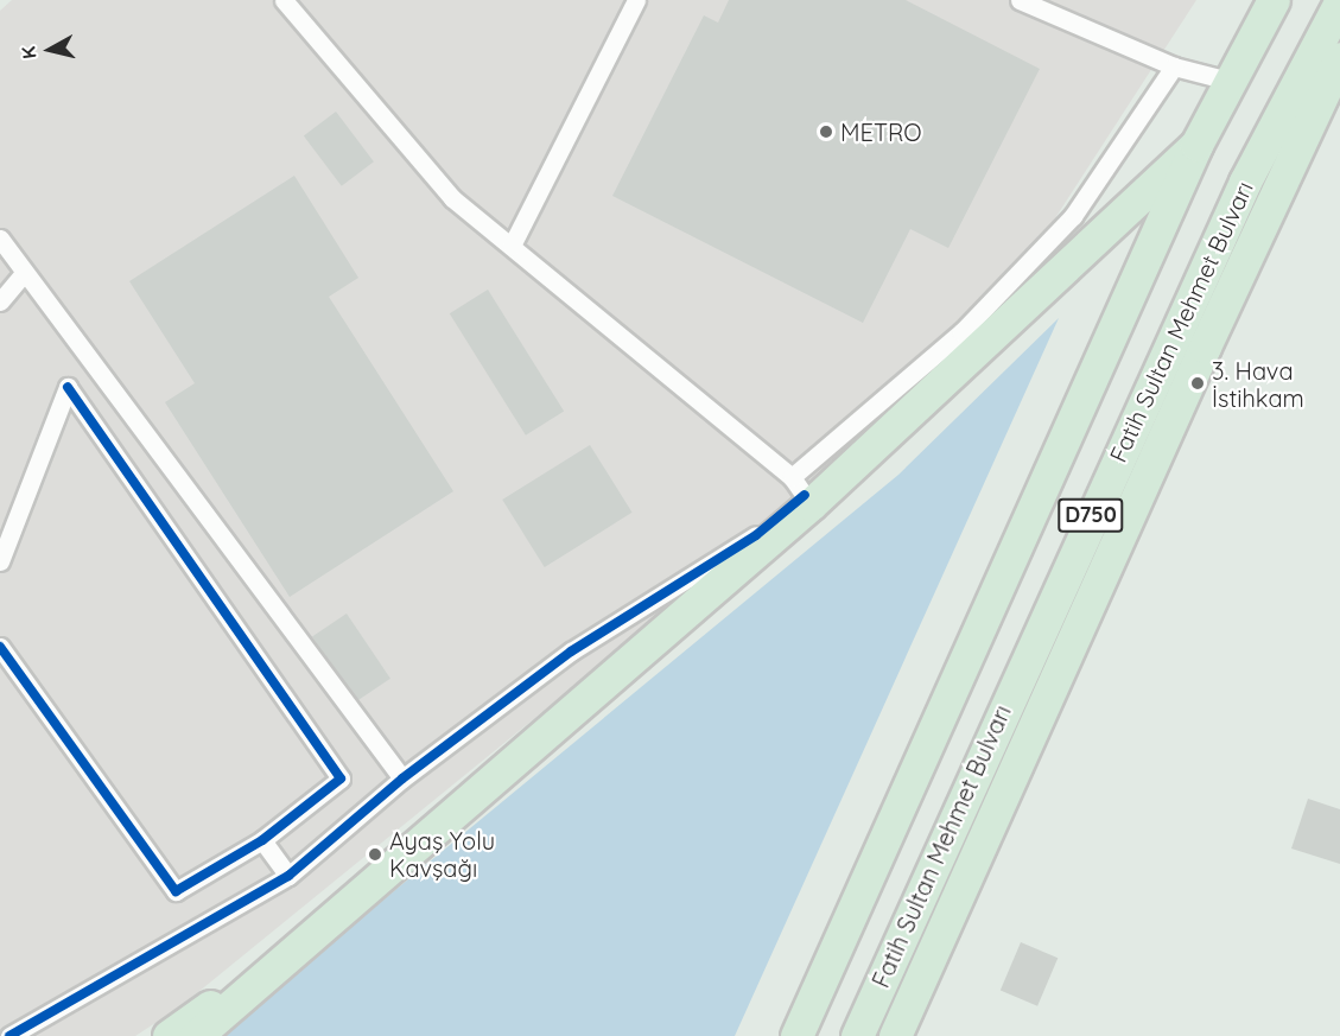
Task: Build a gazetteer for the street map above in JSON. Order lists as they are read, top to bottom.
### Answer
{
  "streets": {
    "highway": ["Fatih Sultan Mehmet Bulvarı", "D750"]
  },
  "places": ["METRO", "3. Hava İstihkam", "Ayaş Yolu Kavşağı"],
  "north": "left"
}
